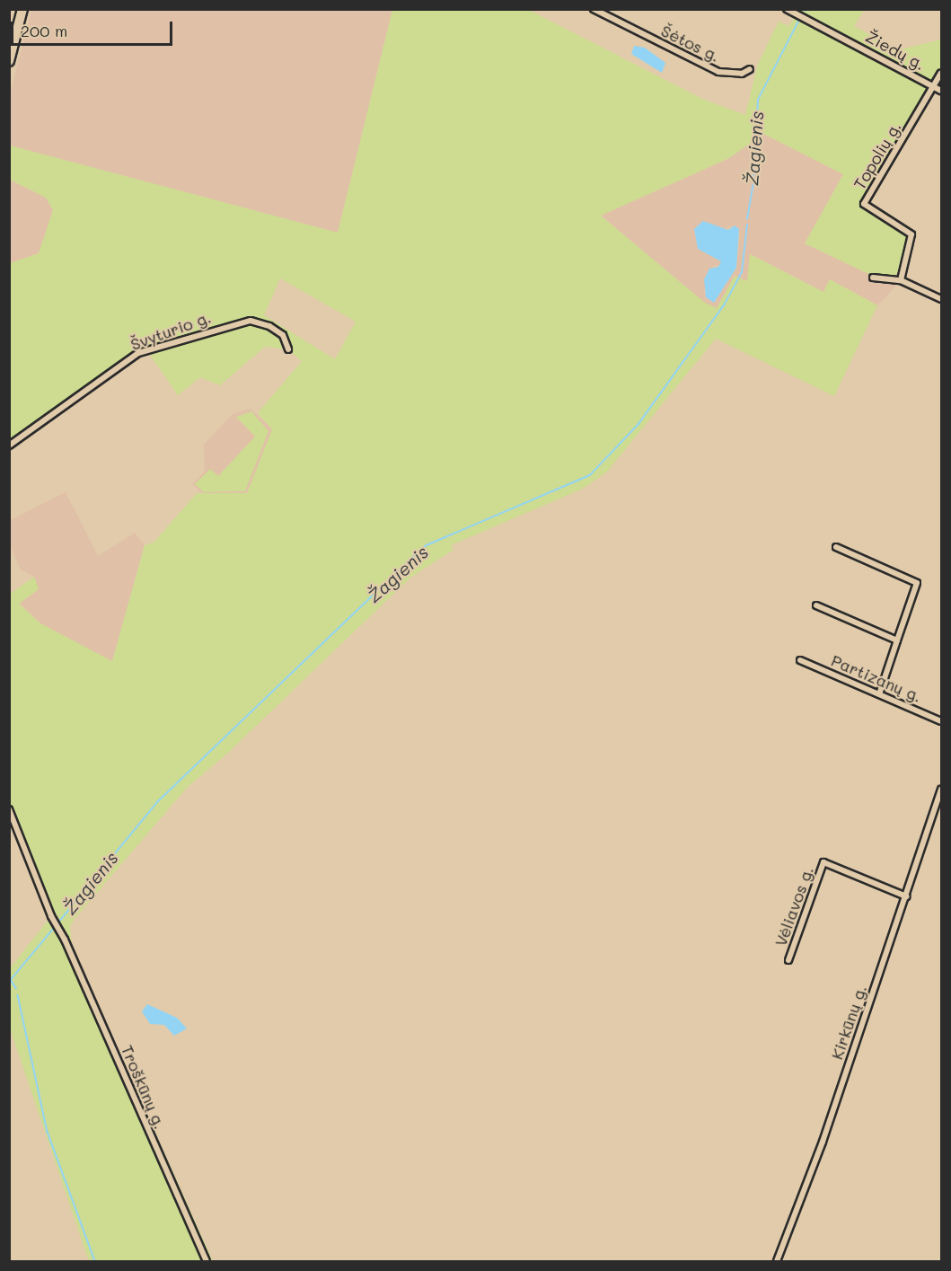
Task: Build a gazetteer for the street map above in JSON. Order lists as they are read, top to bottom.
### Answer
{
  "streets": {
    "street": [
      "Šėtos g.",
      "Žiedų g.",
      "Topolių g.",
      "Švyturio g.",
      "Partizanų g.",
      "Vėliavos g.",
      "Kirkūnų g.",
      "Troškūnų g."
    ]
  },
  "crossings": [
    ["Žiedų g.", "Topolių g."],
    ["Vėliavos g.", "Kirkūnų g."]
  ],
  "water": ["Žagienis"],
  "scale_bar": "200 m"
}
